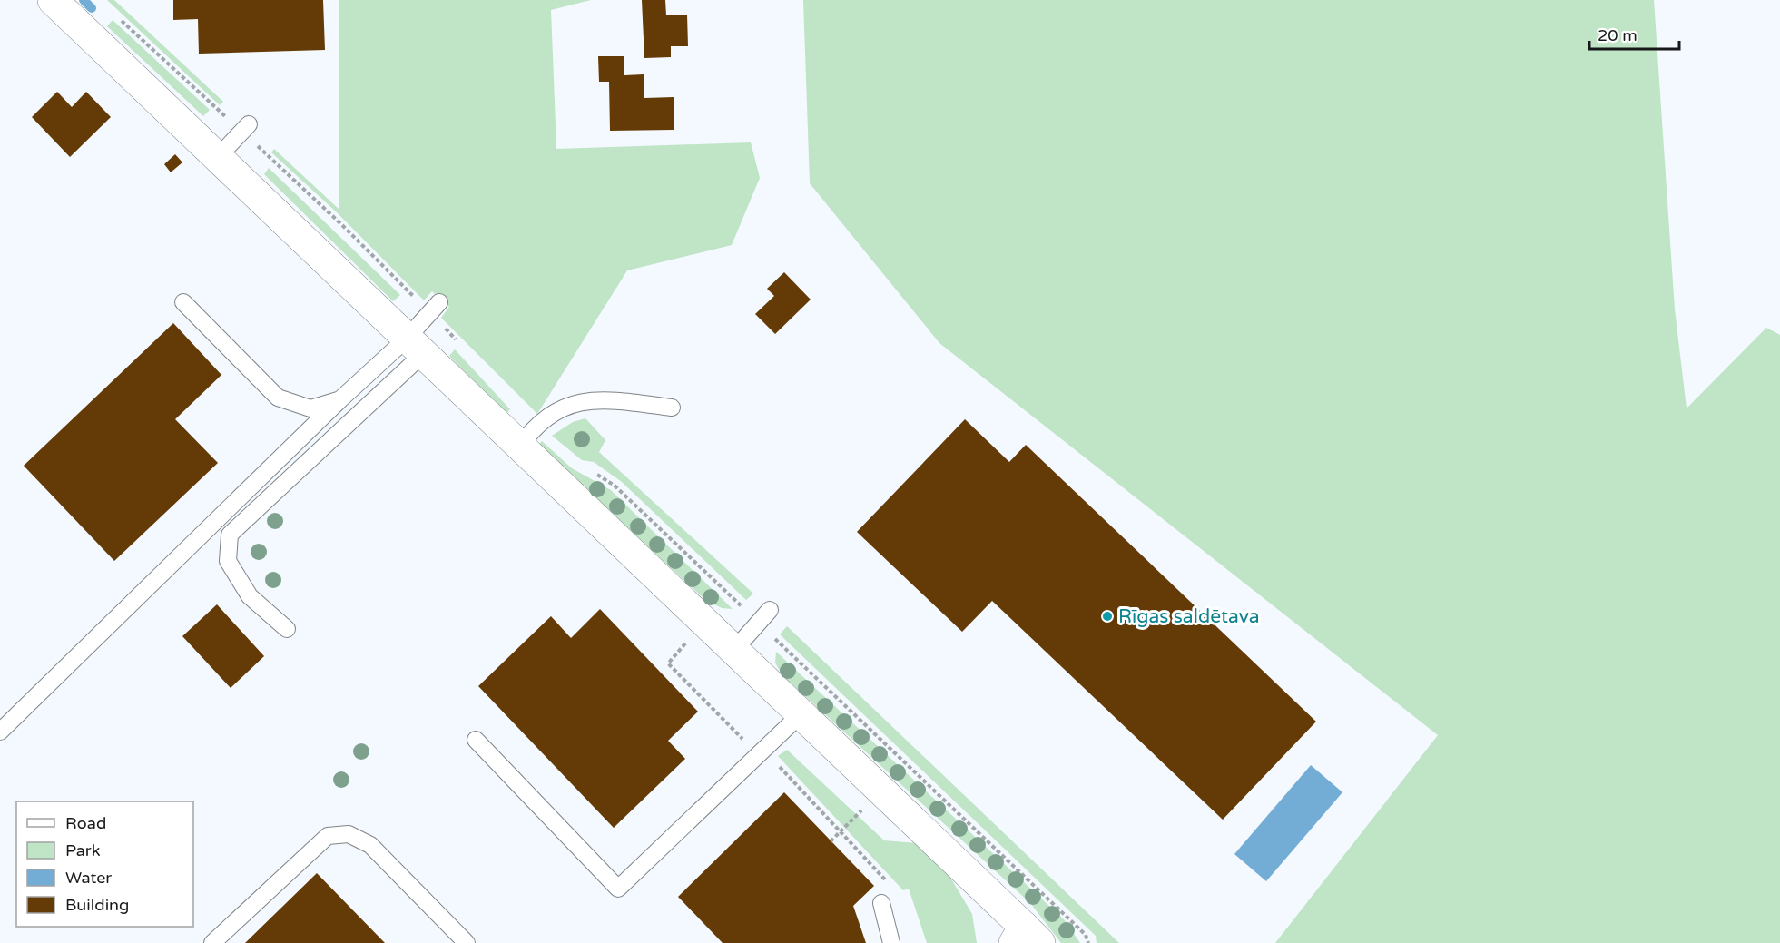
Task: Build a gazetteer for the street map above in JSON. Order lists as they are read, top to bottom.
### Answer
{
  "places": ["Rīgas saldētava"],
  "legend": [
    "Road",
    "Park",
    "Water",
    "Building"
  ],
  "scale_bar": "20 m"
}
